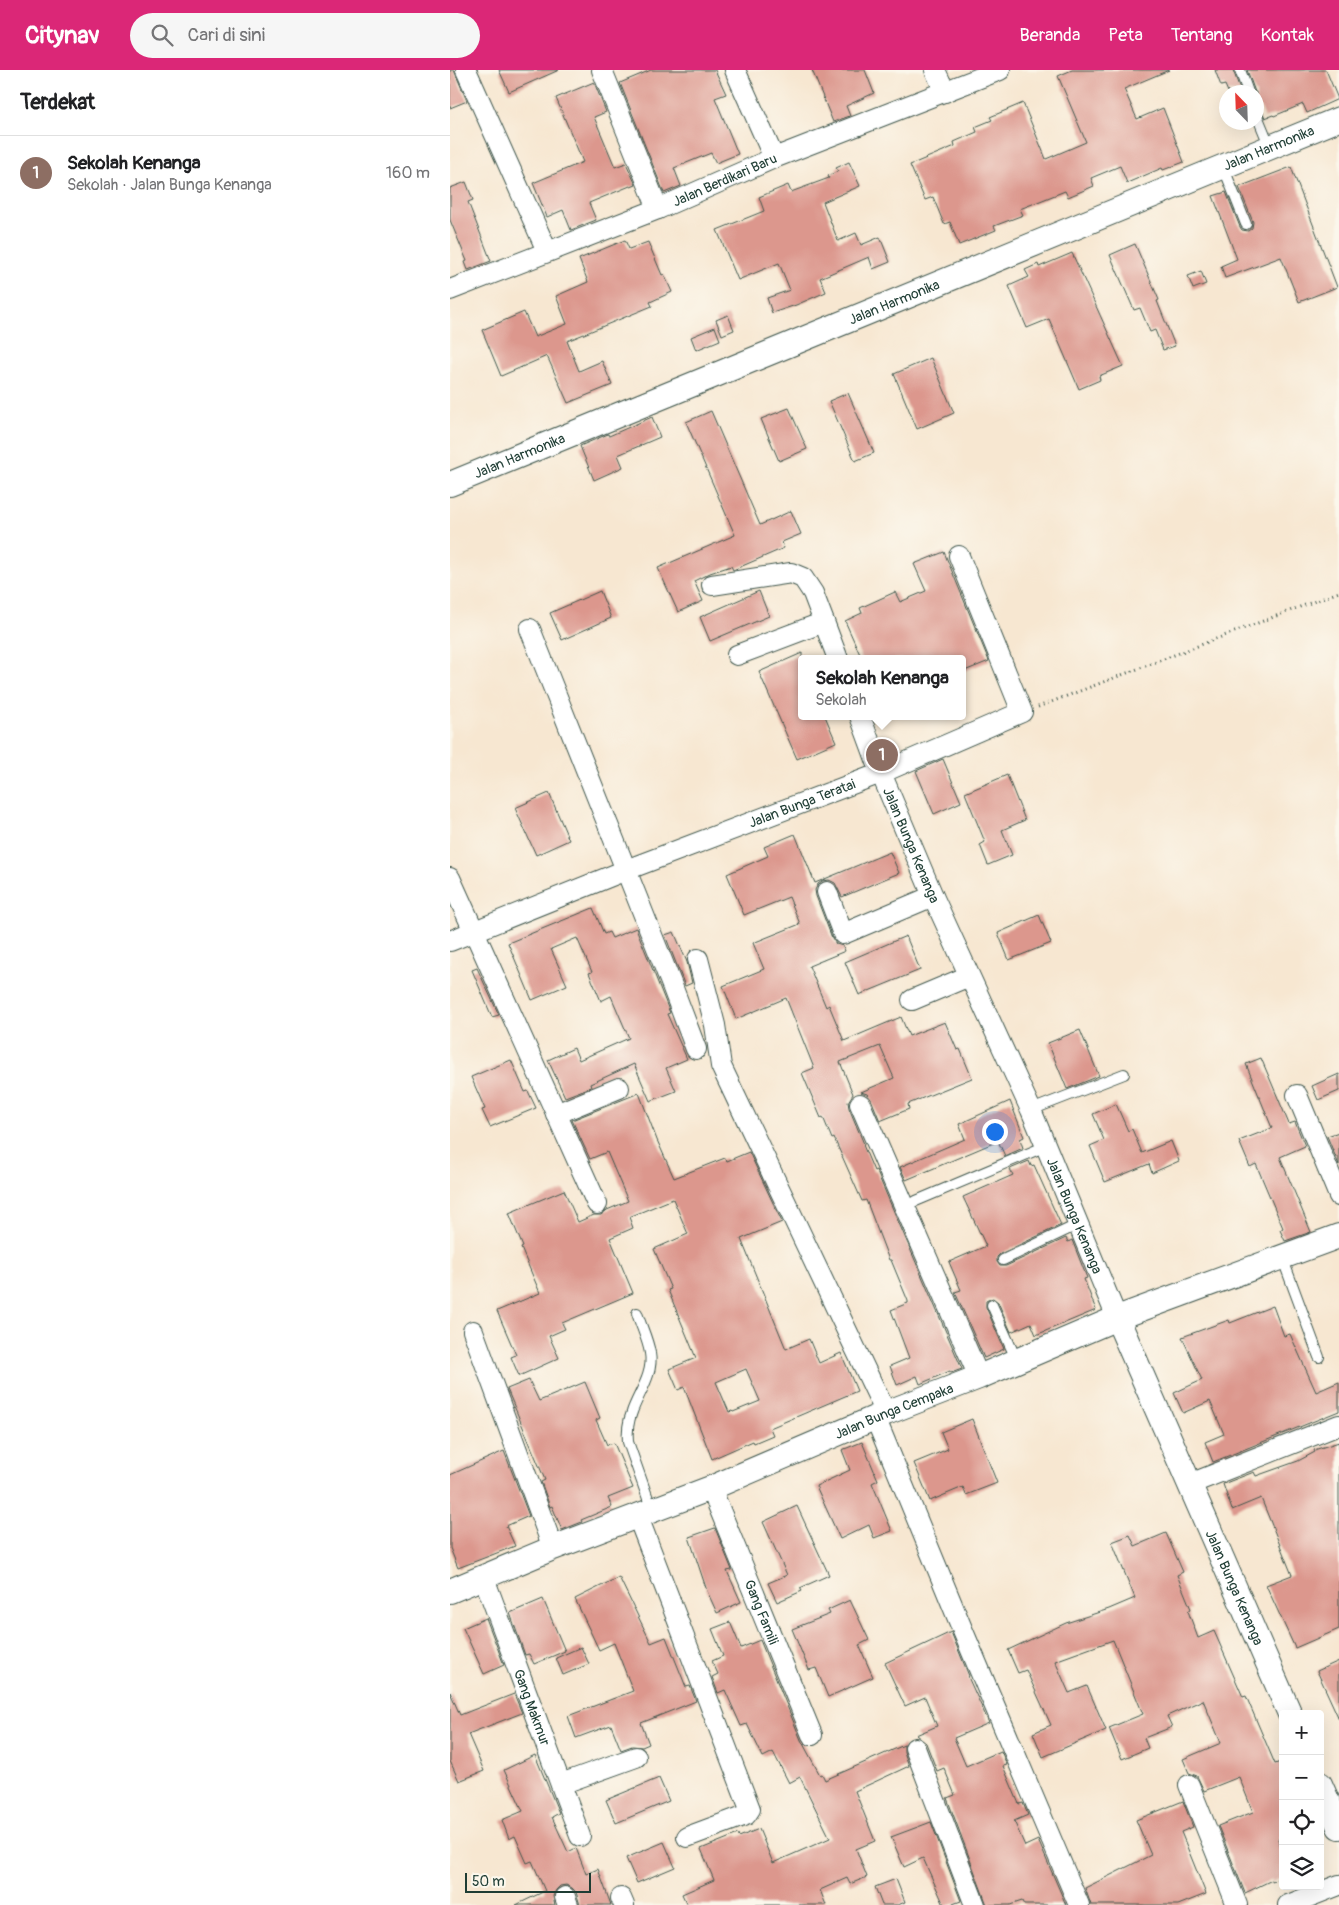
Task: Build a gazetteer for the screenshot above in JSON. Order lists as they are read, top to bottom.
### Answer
{
  "streets": {
    "street": [
      "Jalan Harmonika",
      "Jalan Berdikari Baru",
      "Jalan Bunga Teratai",
      "Jalan Bunga Kenanga",
      "Jalan Bunga Cempaka",
      "Gang Famili",
      "Gang Makmur"
    ]
  },
  "crossings": [
    ["Jalan Bunga Teratai", "Jalan Bunga Kenanga"],
    ["Jalan Bunga Kenanga", "Jalan Bunga Cempaka"],
    ["Jalan Bunga Cempaka", "Gang Famili"],
    ["Jalan Bunga Cempaka", "Gang Makmur"]
  ],
  "scale_bar": "50 m",
  "north": "top left",
  "page": {
    "header": "Citynav",
    "search": "Cari di sini",
    "nav": [
      "Beranda",
      "Peta",
      "Tentang",
      "Kontak"
    ],
    "heading": "Terdekat",
    "list": [
      {
        "mark": "1",
        "name": "Sekolah Kenanga",
        "note": "Sekolah · Jalan Bunga Kenanga",
        "value": "160 m"
      }
    ],
    "popup": ["Sekolah Kenanga", "Sekolah"],
    "pins": "1",
    "map_buttons": ["+", "−"],
    "scale": "50 m"
  }
}
